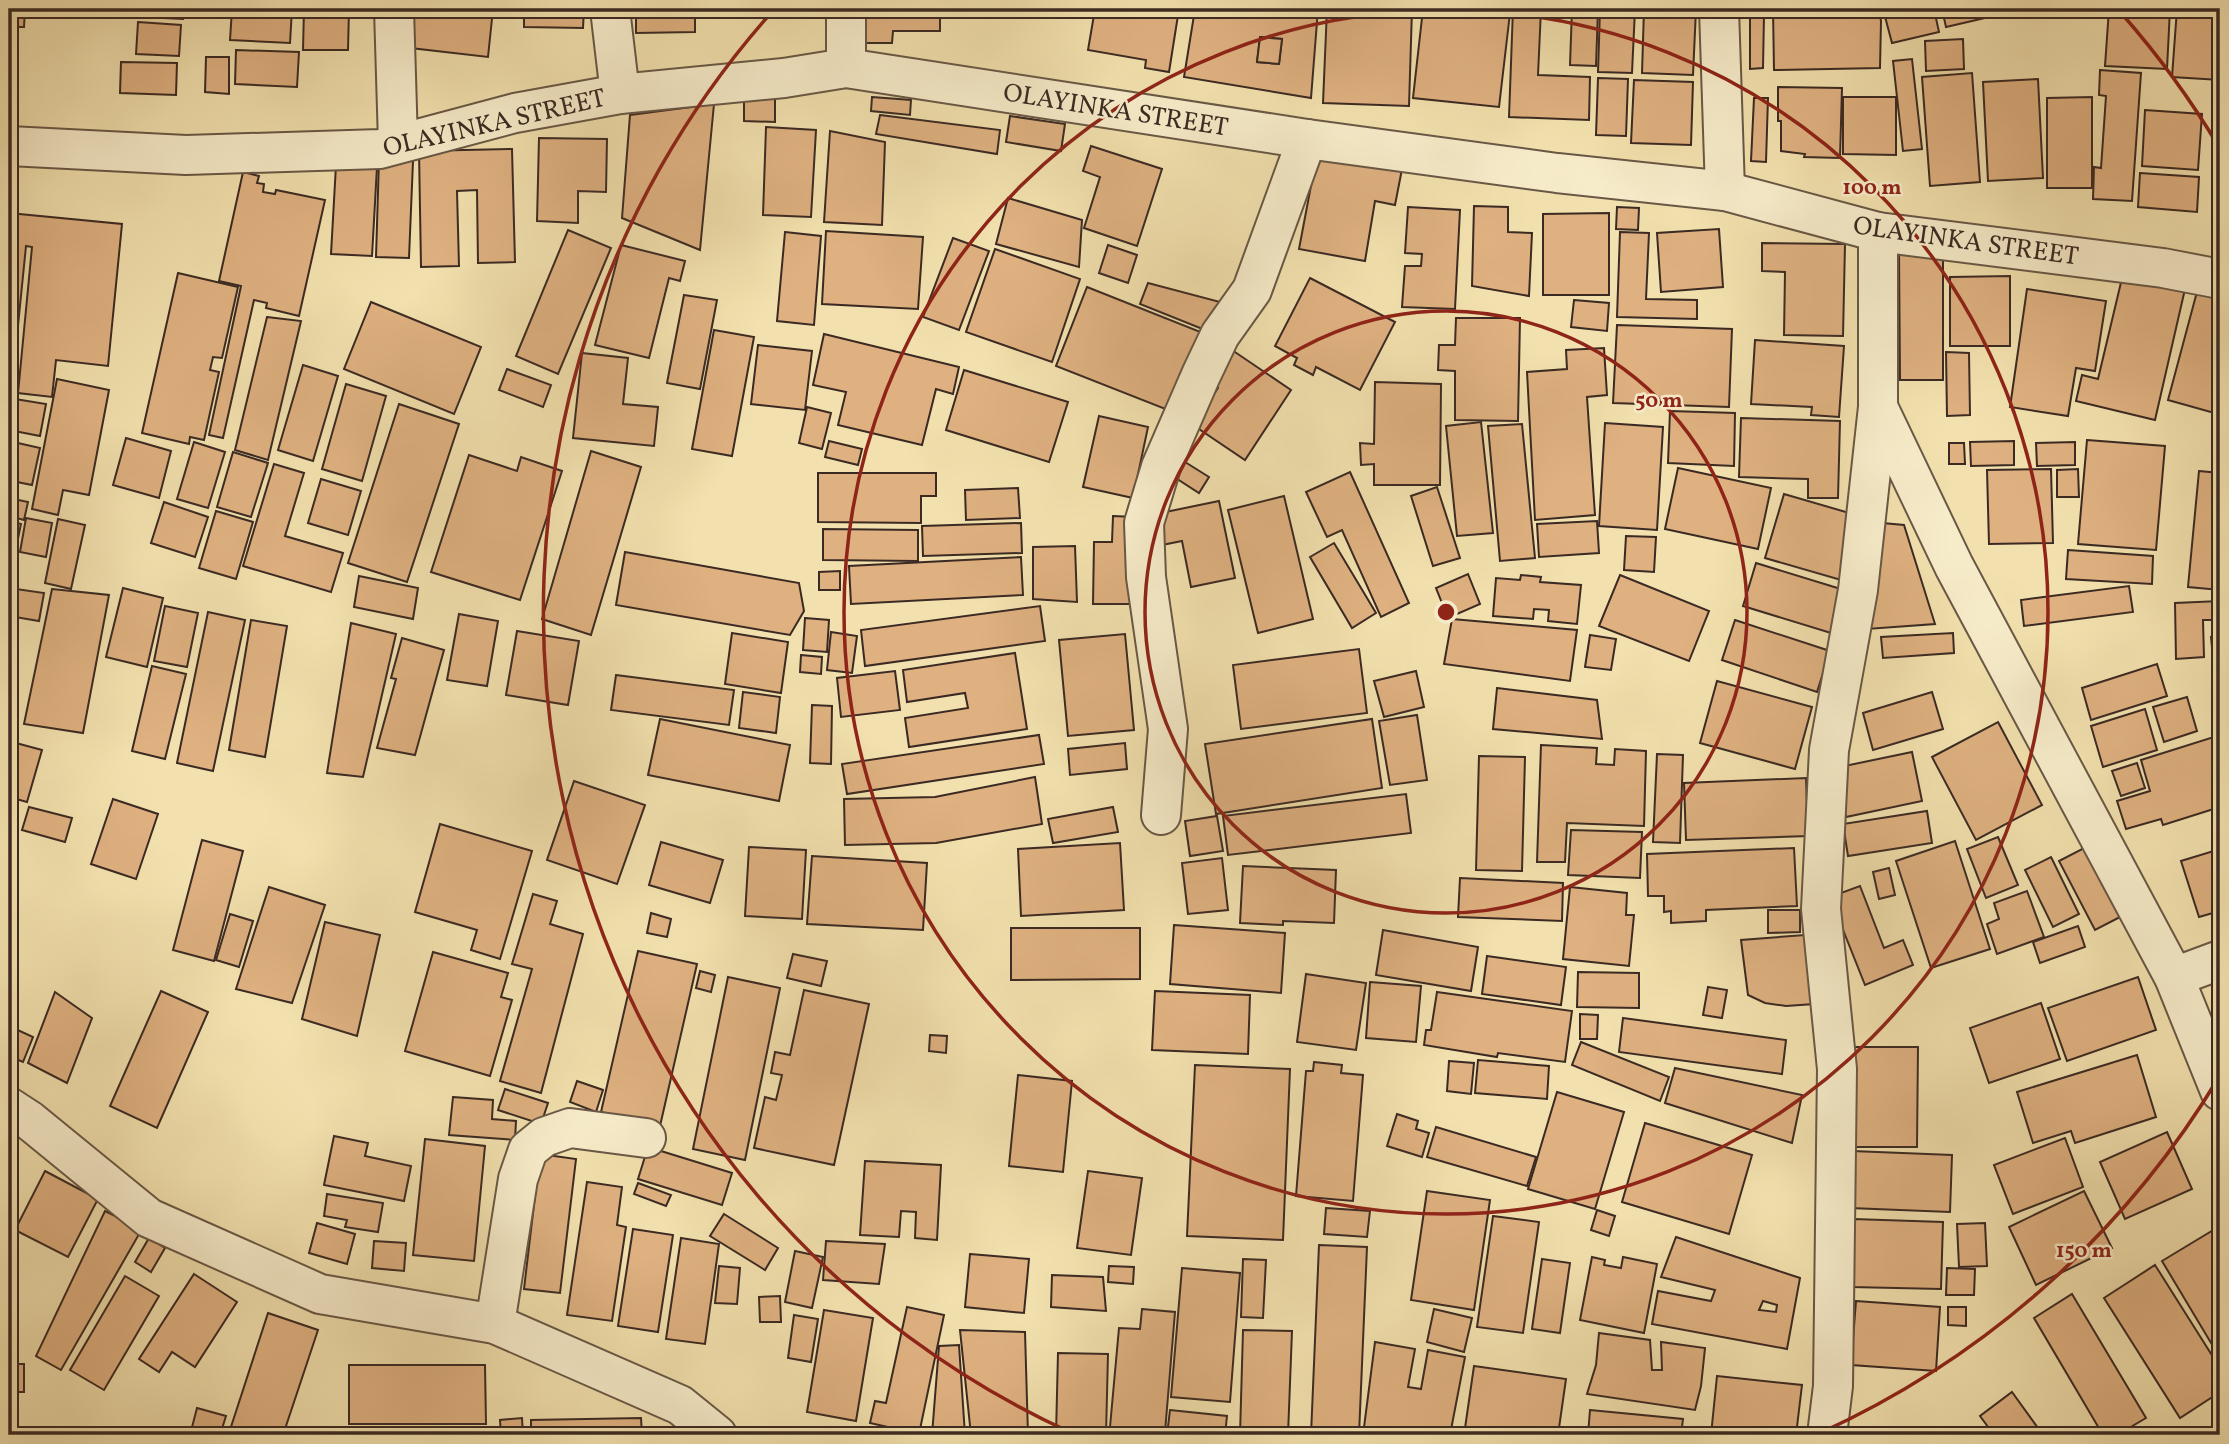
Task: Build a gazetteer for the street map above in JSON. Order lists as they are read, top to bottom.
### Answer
{
  "streets": {
    "street": ["OLAYINKA STREET"]
  },
  "rings": ["100 m", "50 m", "150 m"]
}
